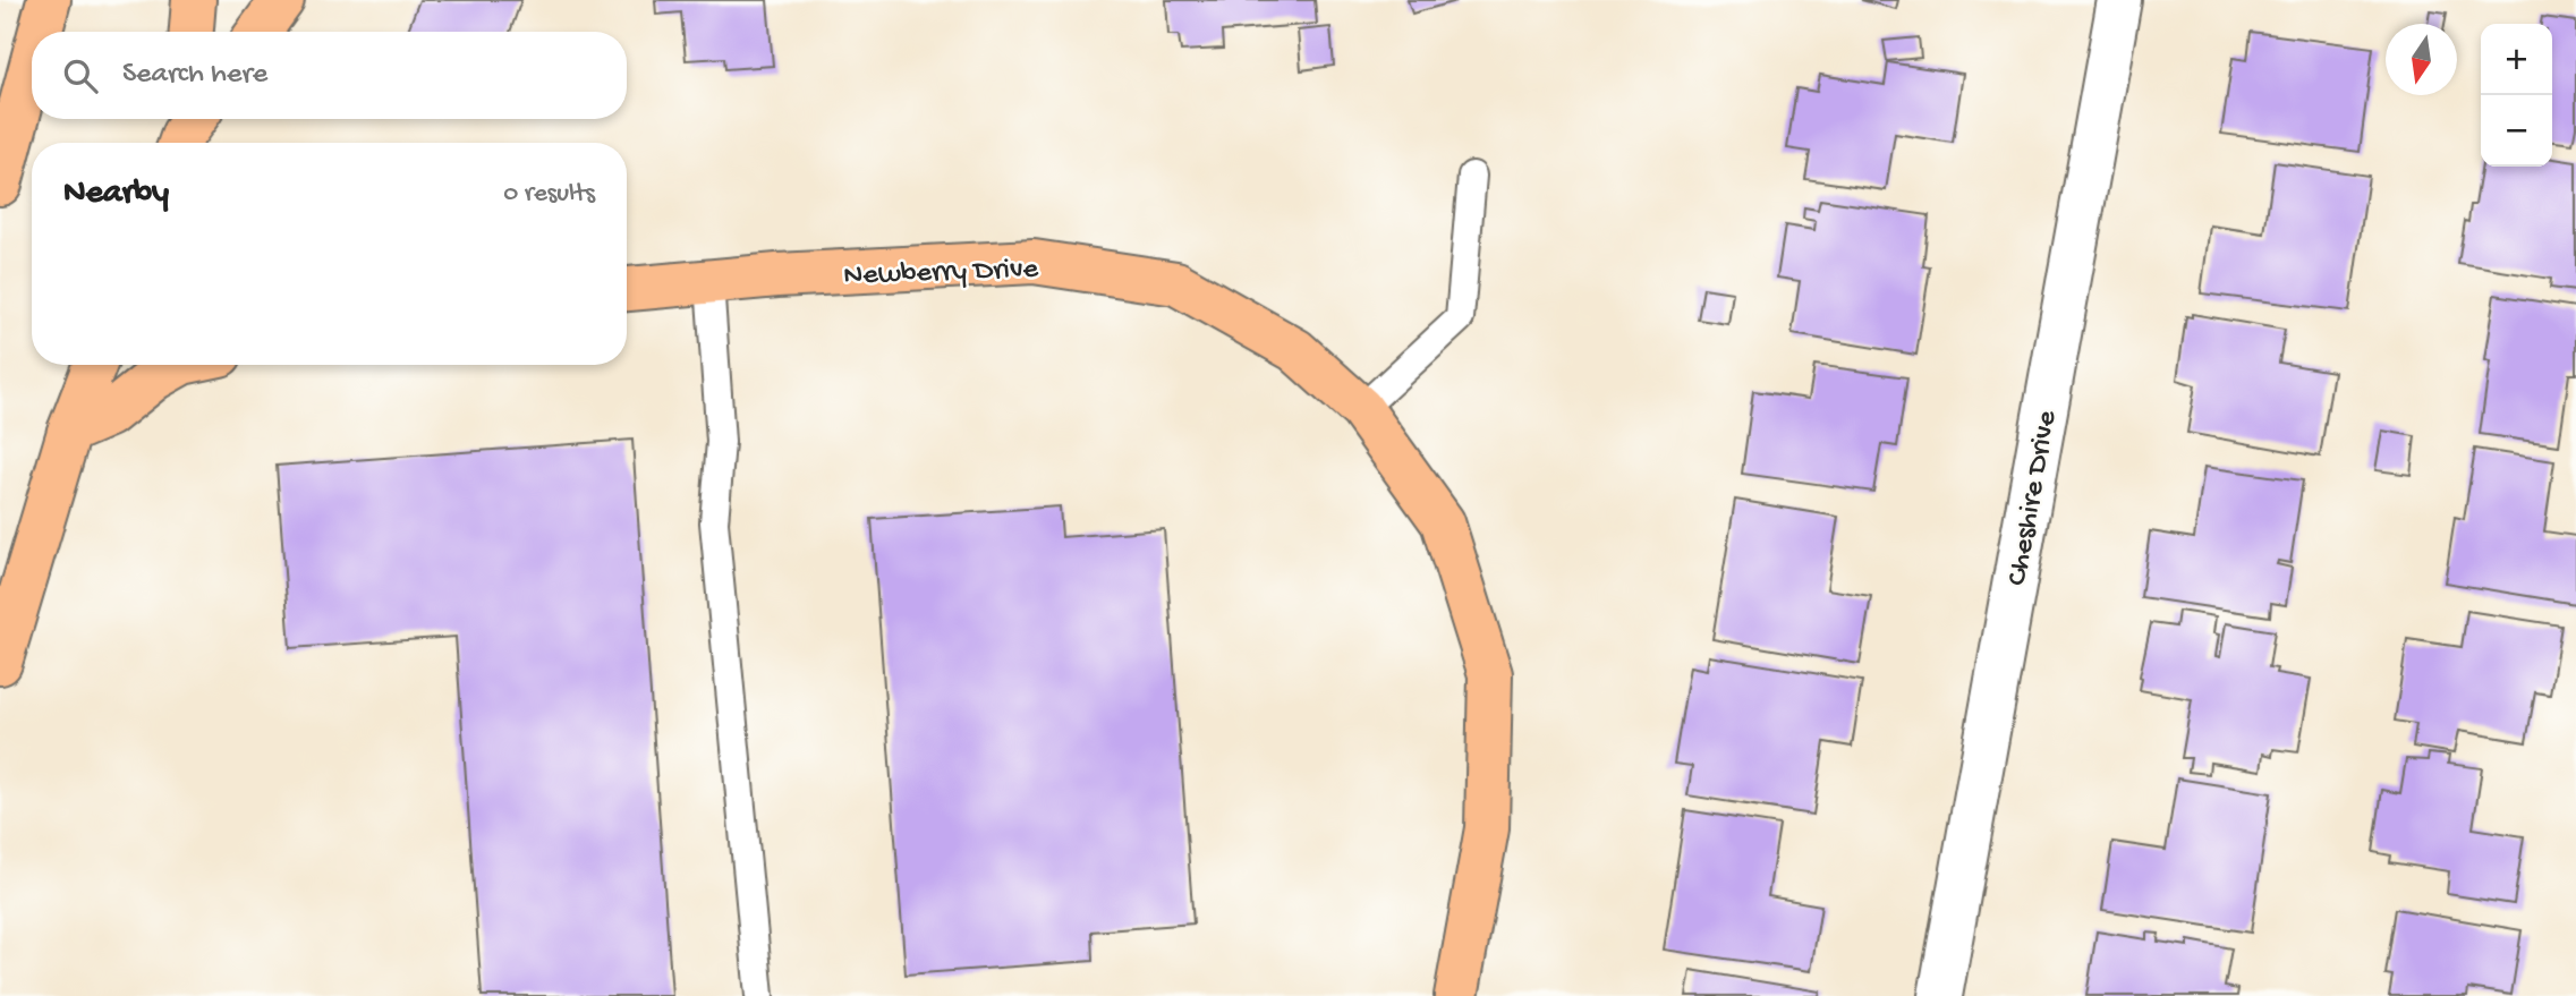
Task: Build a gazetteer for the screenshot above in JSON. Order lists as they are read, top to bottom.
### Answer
{
  "streets": {
    "main road": ["Newberry Drive"],
    "street": ["Cheshire Drive"]
  },
  "north": "bottom",
  "page": {
    "map_buttons": ["+", "−"],
    "search": "Search here",
    "heading": ["Nearby", "0 results"]
  }
}
